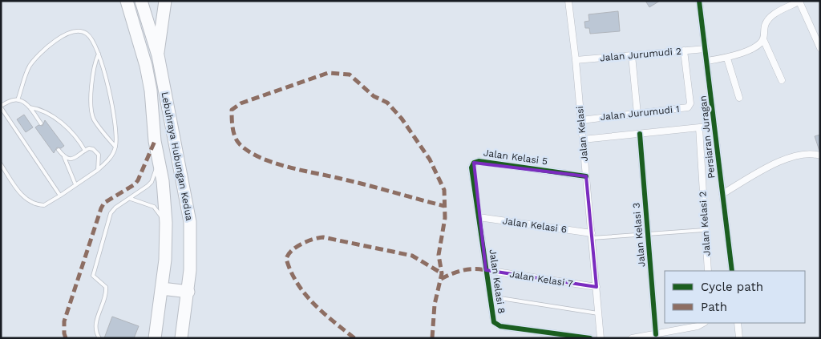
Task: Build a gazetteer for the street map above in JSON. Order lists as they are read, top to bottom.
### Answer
{
  "streets": {
    "highway": ["Lebuhraya Hubungan Kedua"],
    "street": [
      "Jalan Jurumudi 2",
      "Jalan Jurumudi 1",
      "Jalan Kelasi",
      "Persiaran Juragan",
      "Jalan Kelasi 5",
      "Jalan Kelasi 2",
      "Jalan Kelasi 6",
      "Jalan Kelasi 3",
      "Jalan Kelasi 7",
      "Jalan Kelasi 8"
    ]
  },
  "crossings": [
    ["Jalan Jurumudi 2", "Jalan Jurumudi 1"],
    ["Jalan Jurumudi 2", "Jalan Kelasi"],
    ["Jalan Jurumudi 2", "Persiaran Juragan"],
    ["Jalan Jurumudi 1", "Jalan Kelasi"],
    ["Jalan Kelasi", "Jalan Kelasi 5"],
    ["Jalan Kelasi", "Jalan Kelasi 6"],
    ["Jalan Kelasi", "Jalan Kelasi 7"],
    ["Jalan Kelasi 5", "Jalan Kelasi 6"],
    ["Jalan Kelasi 5", "Jalan Kelasi 8"],
    ["Jalan Kelasi 6", "Jalan Kelasi 8"],
    ["Jalan Kelasi 7", "Jalan Kelasi 8"]
  ],
  "legend": ["Cycle path", "Path"]
}
